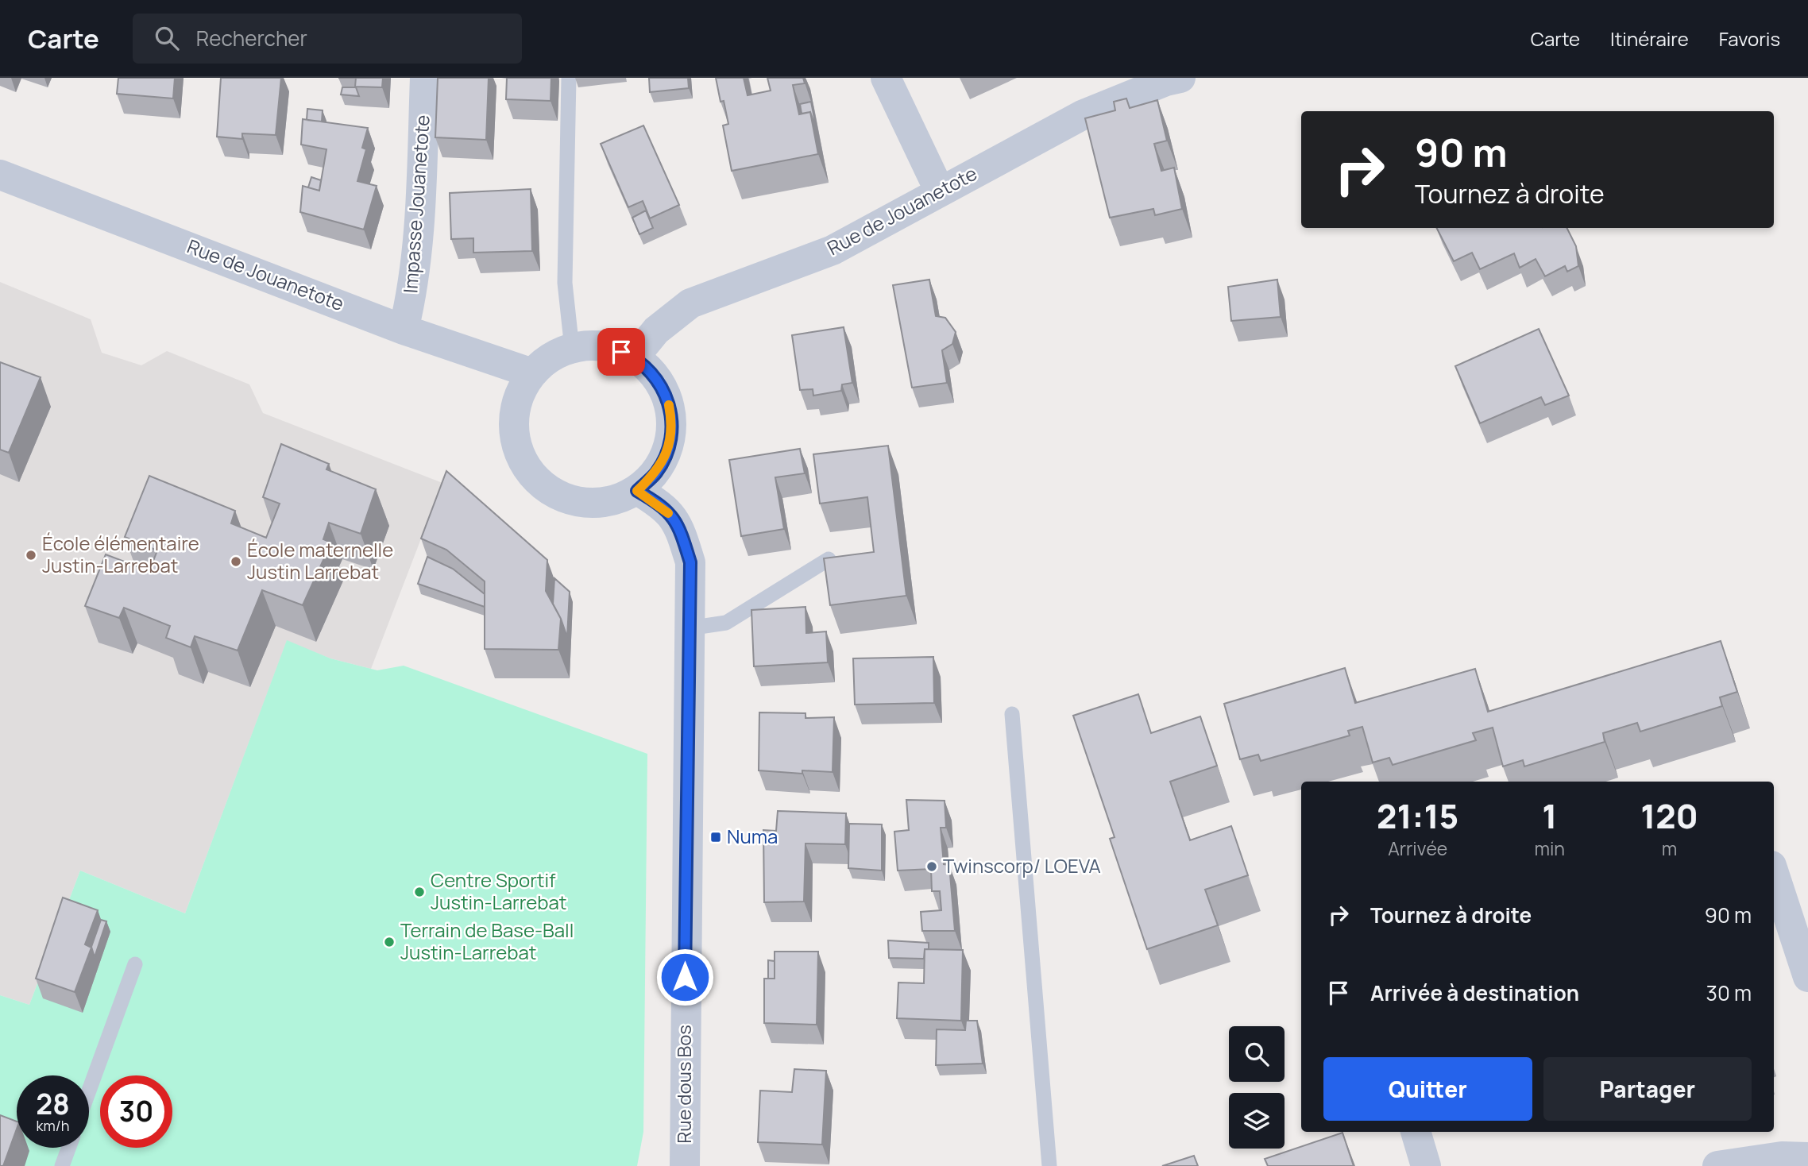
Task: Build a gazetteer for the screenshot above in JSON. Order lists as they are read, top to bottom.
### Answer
{
  "streets": {
    "street": ["Impasse Jouanetote", "Rue de Jouanetote", "Rue dous Bos"]
  },
  "crossings": [
    ["Impasse Jouanetote", "Rue de Jouanetote"],
    ["Rue de Jouanetote", "Rue dous Bos"]
  ],
  "places": {
    "other": [
      "École élémentaire Justin-Larrebat",
      "École maternelle Justin Larrebat",
      "Twinscorp/ LOEVA",
      "Centre Sportif Justin-Larrebat",
      "Terrain de Base-Ball Justin-Larrebat"
    ],
    "transit": ["Numa"]
  },
  "page": {
    "header": "Carte",
    "search": "Rechercher",
    "nav": ["Carte", "Itinéraire", "Favoris"],
    "turn": ["90 m", "Tournez à droite"],
    "eta": [
      "21:15",
      "Arrivée",
      "1",
      "min",
      "120",
      "m"
    ],
    "list": [
      {
        "name": "Tournez à droite",
        "value": "90 m"
      },
      {
        "name": "Arrivée à destination",
        "value": "30 m"
      }
    ],
    "buttons": ["Quitter", "Partager"],
    "speed": "28 km/h",
    "limit": "30"
  }
}
